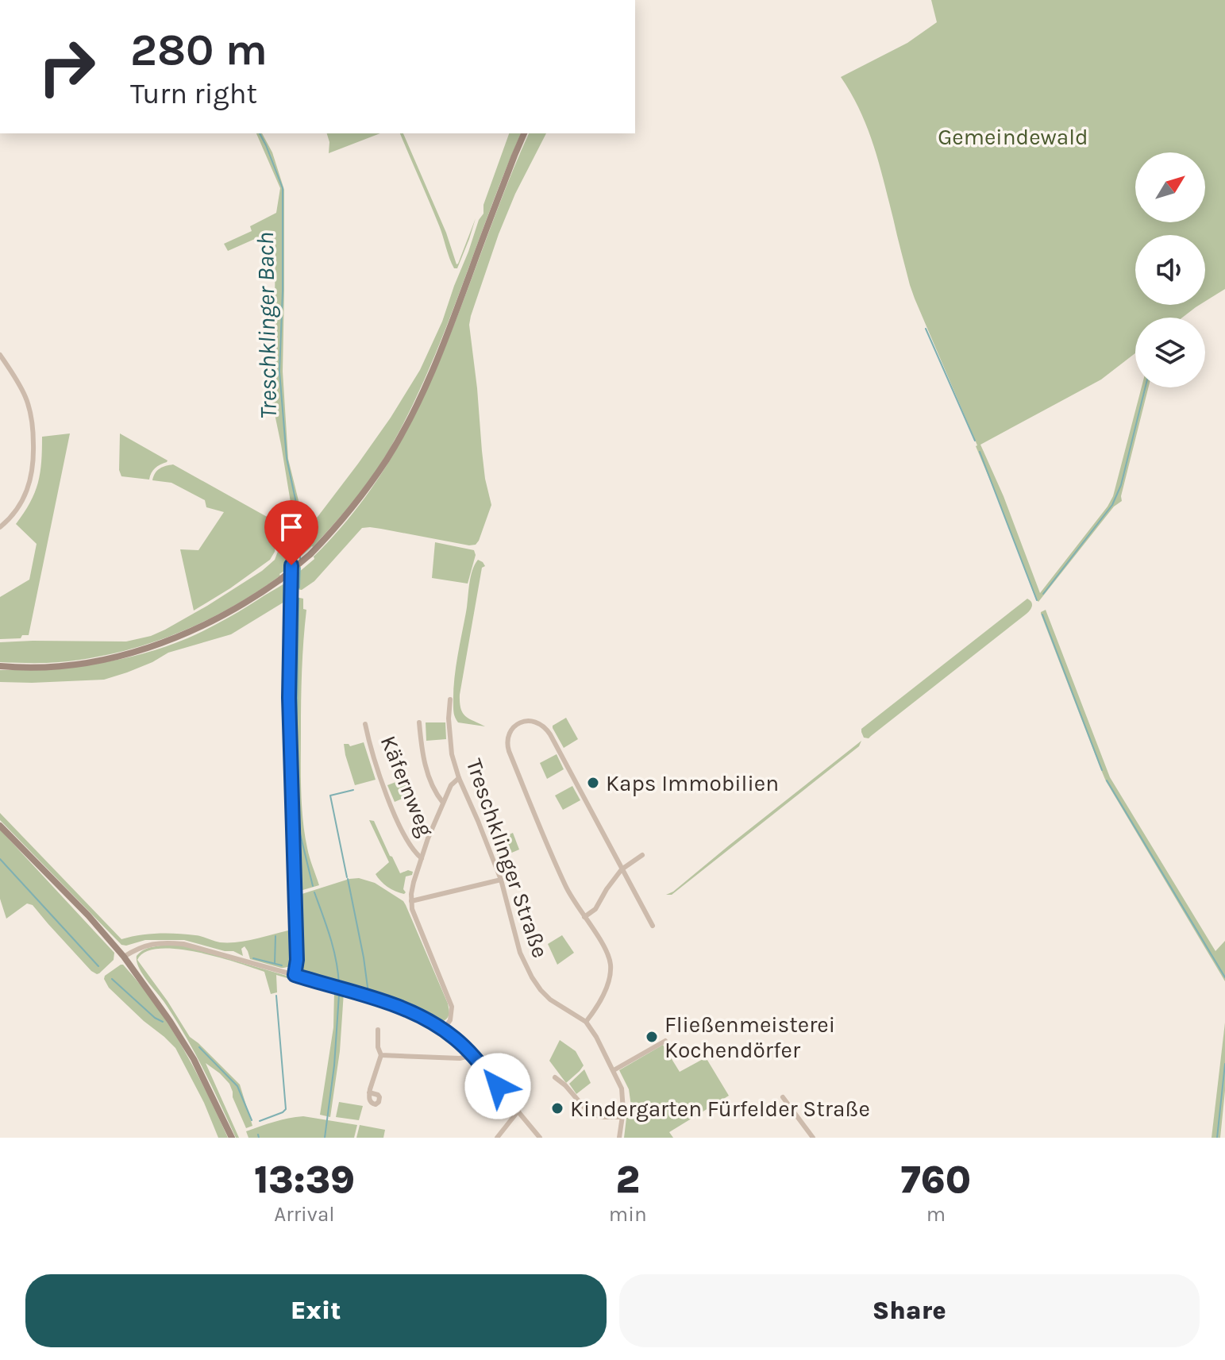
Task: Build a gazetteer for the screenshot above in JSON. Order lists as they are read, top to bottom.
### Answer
{
  "streets": {
    "street": ["Käfernweg", "Treschklinger Straße"]
  },
  "water": ["Treschklinger Bach"],
  "parks": ["Gemeindewald"],
  "places": ["Kaps Immobilien", "Fließenmeisterei Kochendörfer", "Kindergarten Fürfelder Straße"],
  "north": "top right",
  "page": {
    "turn": ["280 m", "Turn right"],
    "eta": [
      "13:39",
      "Arrival",
      "2",
      "min",
      "760",
      "m"
    ],
    "buttons": ["Exit", "Share"]
  }
}
